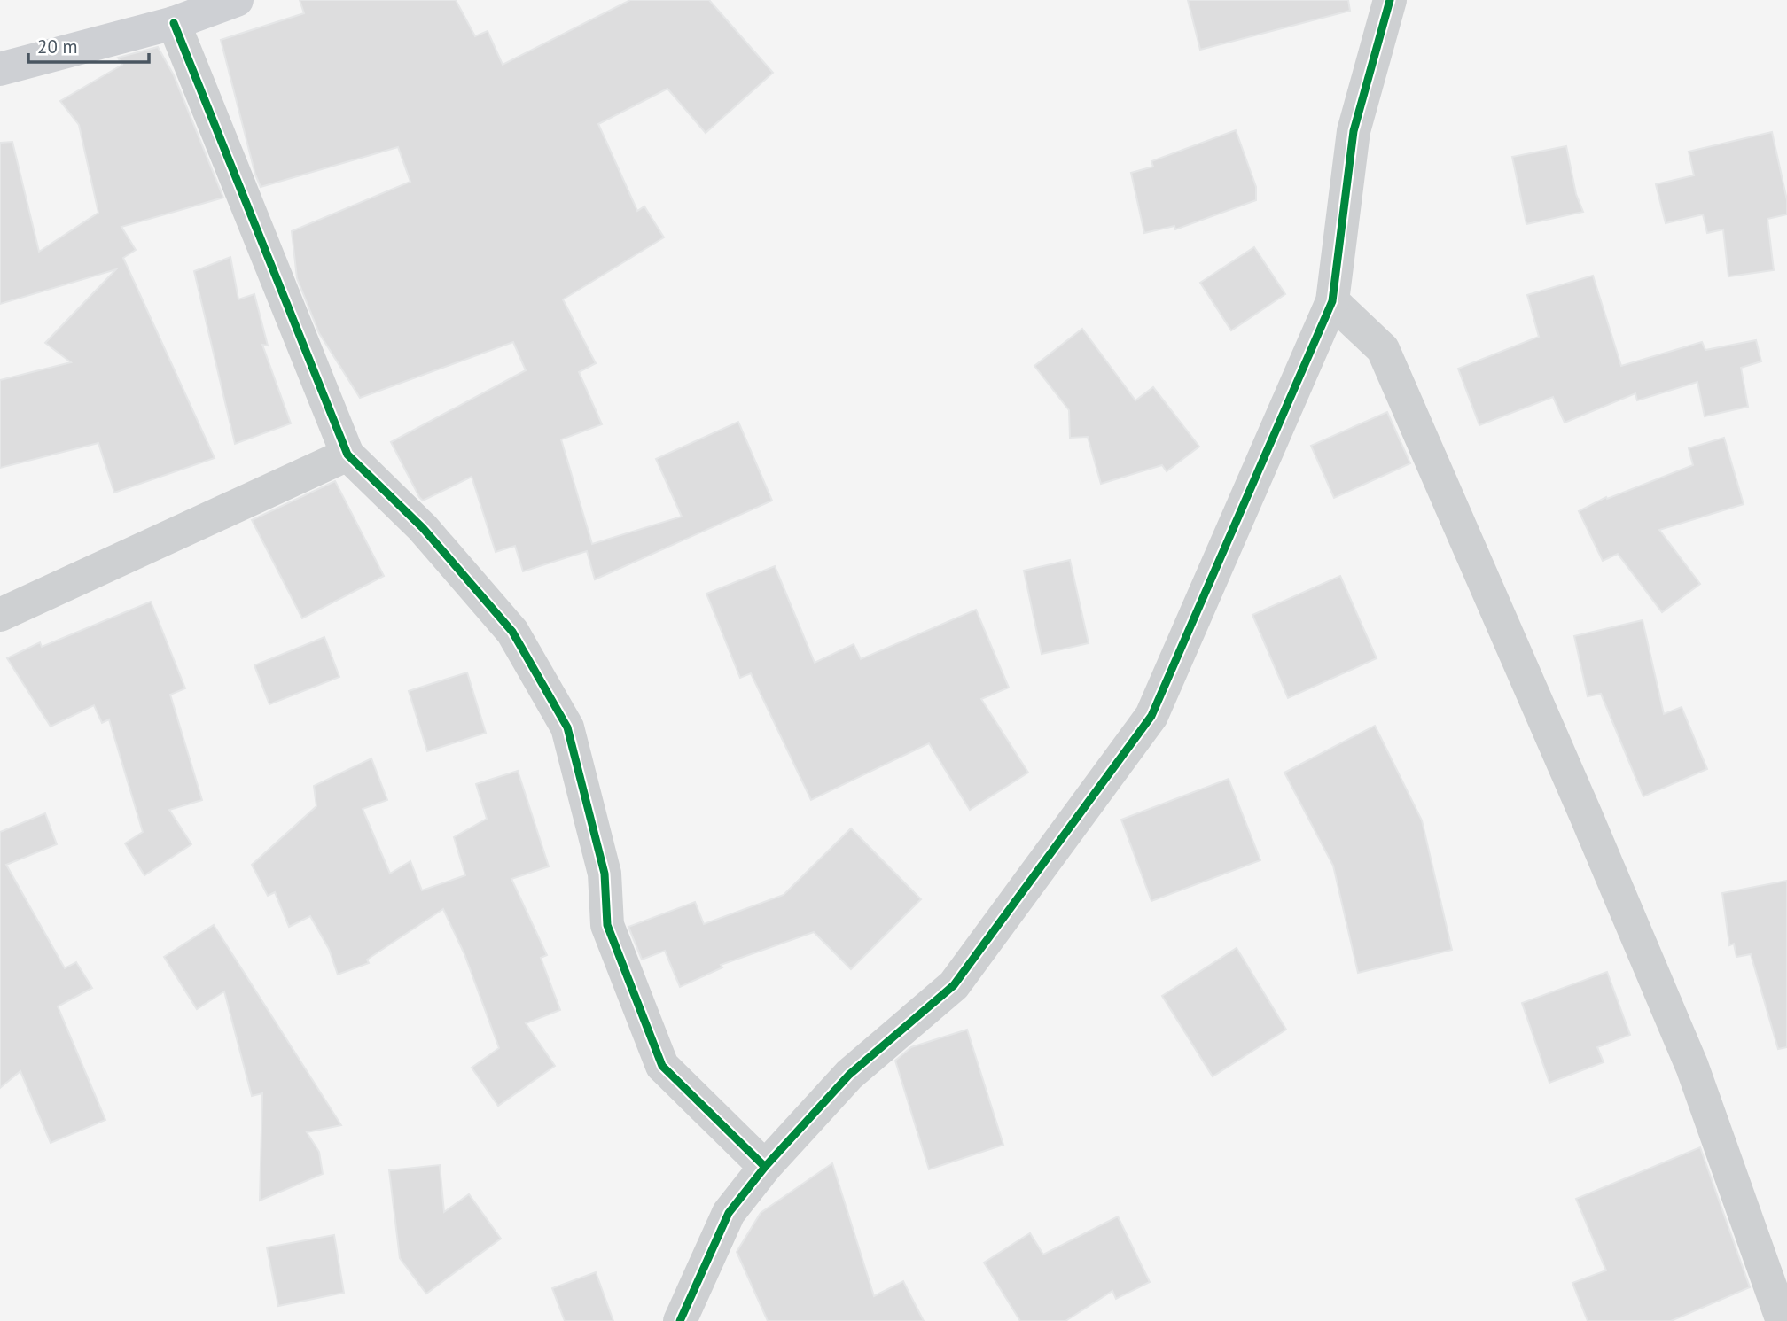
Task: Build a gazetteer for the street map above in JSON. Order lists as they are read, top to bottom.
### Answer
{
  "scale_bar": "20 m"
}
